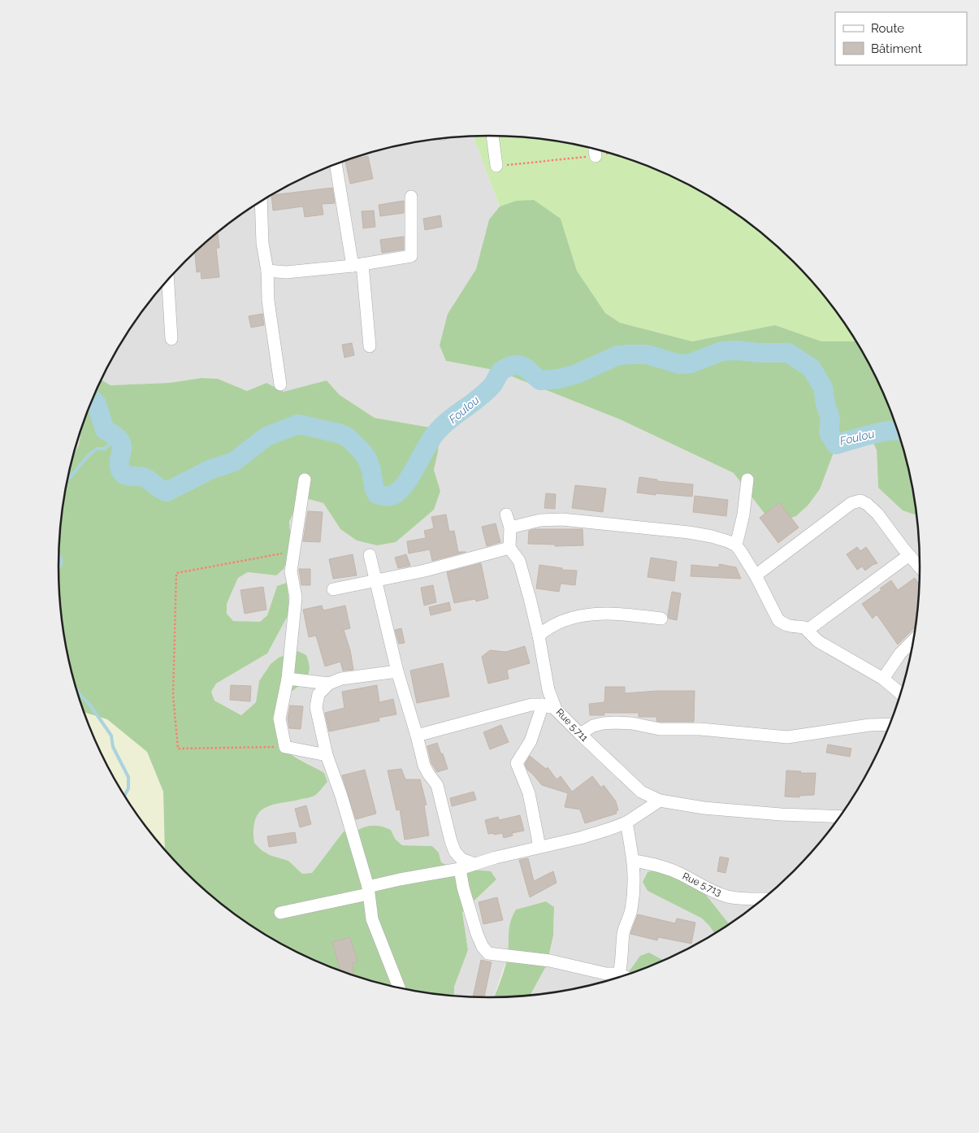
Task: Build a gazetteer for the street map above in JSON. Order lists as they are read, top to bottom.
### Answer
{
  "streets": {
    "street": ["Rue 5.711", "Rue 5.713"]
  },
  "water": ["Foulou"],
  "legend": ["Route", "Bâtiment"]
}
